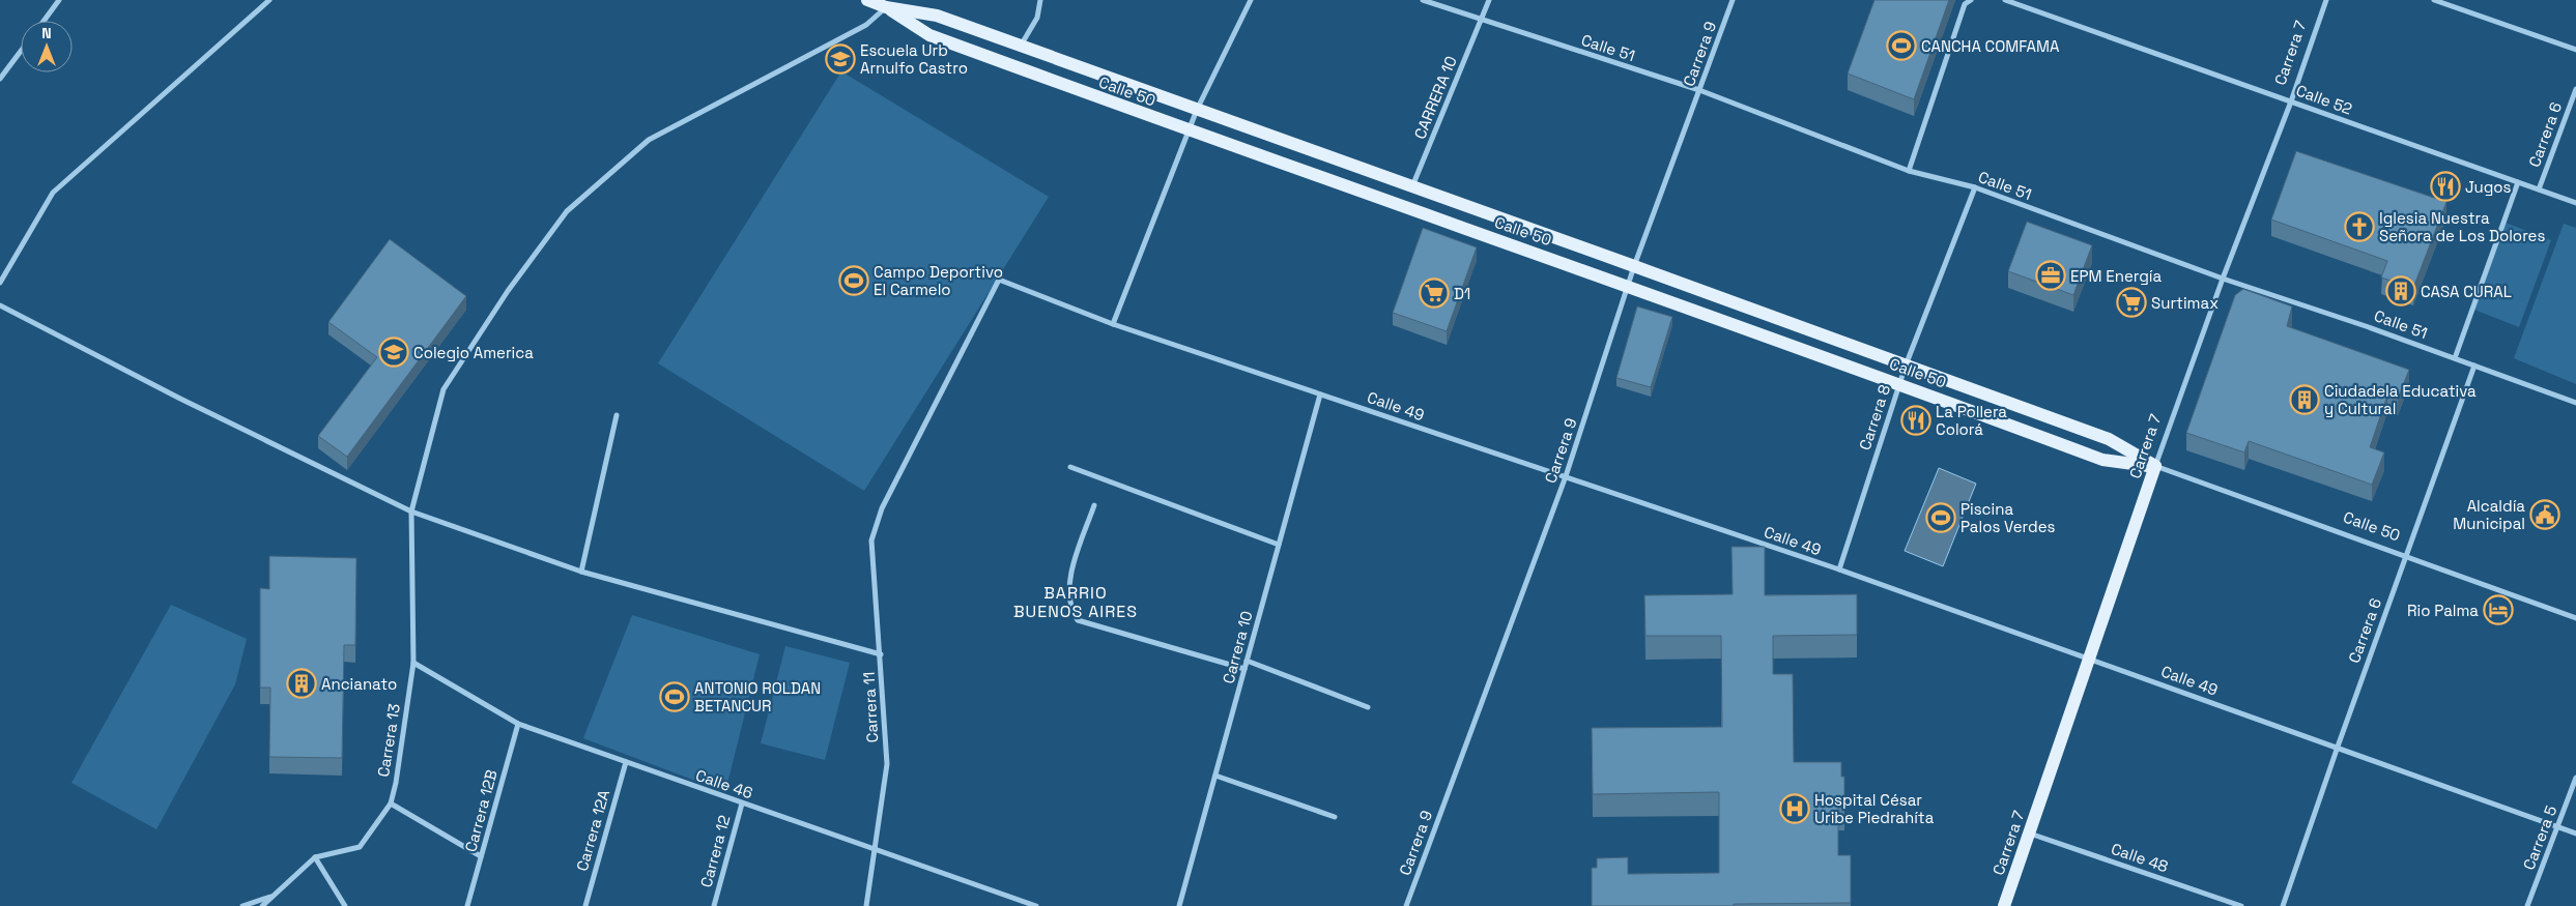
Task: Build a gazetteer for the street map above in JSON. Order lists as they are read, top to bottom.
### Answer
{
  "streets": {
    "main road": ["Carrera 7", "Calle 50"],
    "street": [
      "Calle 51",
      "Carrera 9",
      "CARRERA 10",
      "Calle 52",
      "Carrera 6",
      "Calle 49",
      "Carrera 8",
      "Carrera 10",
      "Carrera 11",
      "Carrera 13",
      "Calle 46",
      "Carrera 12B",
      "Carrera 12A",
      "Carrera 5",
      "Carrera 12",
      "Calle 48"
    ]
  },
  "crossings": [
    ["Calle 51", "Carrera 7"],
    ["Calle 51", "Carrera 9"],
    ["Calle 51", "CARRERA 10"],
    ["Calle 51", "Carrera 6"],
    ["Calle 51", "Carrera 8"],
    ["Carrera 7", "Calle 50"],
    ["Carrera 7", "Calle 52"],
    ["Carrera 7", "Calle 49"],
    ["Carrera 7", "Calle 48"],
    ["Carrera 9", "Calle 50"],
    ["Carrera 9", "Calle 49"],
    ["Calle 50", "CARRERA 10"],
    ["Calle 50", "Carrera 6"],
    ["Calle 50", "Carrera 8"],
    ["Calle 50", "Carrera 13"],
    ["Calle 52", "Carrera 6"],
    ["Carrera 6", "Calle 49"],
    ["Calle 49", "Carrera 8"],
    ["Calle 49", "Carrera 10"],
    ["Calle 49", "Carrera 11"],
    ["Calle 49", "Carrera 5"],
    ["Carrera 11", "Calle 46"],
    ["Carrera 13", "Calle 46"],
    ["Calle 46", "Carrera 12B"],
    ["Calle 46", "Carrera 12A"],
    ["Calle 46", "Carrera 12"]
  ],
  "districts": ["BARRIO BUENOS AIRES"],
  "places": {
    "sports": [
      "CANCHA COMFAMA",
      "Campo Deportivo El Carmelo",
      "Piscina Palos Verdes",
      "ANTONIO ROLDAN BETANCUR"
    ],
    "school or university": ["Escuela Urb Arnulfo Castro", "Colegio America"],
    "restaurant": ["Jugos", "La Pollera Colorá"],
    "church": ["Iglesia Nuestra Señora de Los Dolores"],
    "office": ["EPM Energía"],
    "building": ["CASA CURAL", "Ciudadela Educativa y Cultural", "Ancianato"],
    "supermarket": ["D1", "Surtimax"],
    "public building": ["Alcaldía Municipal"],
    "hotel": ["Rio Palma"],
    "hospital": ["Hospital César Uribe Piedrahíta"]
  },
  "north": "top"
}
